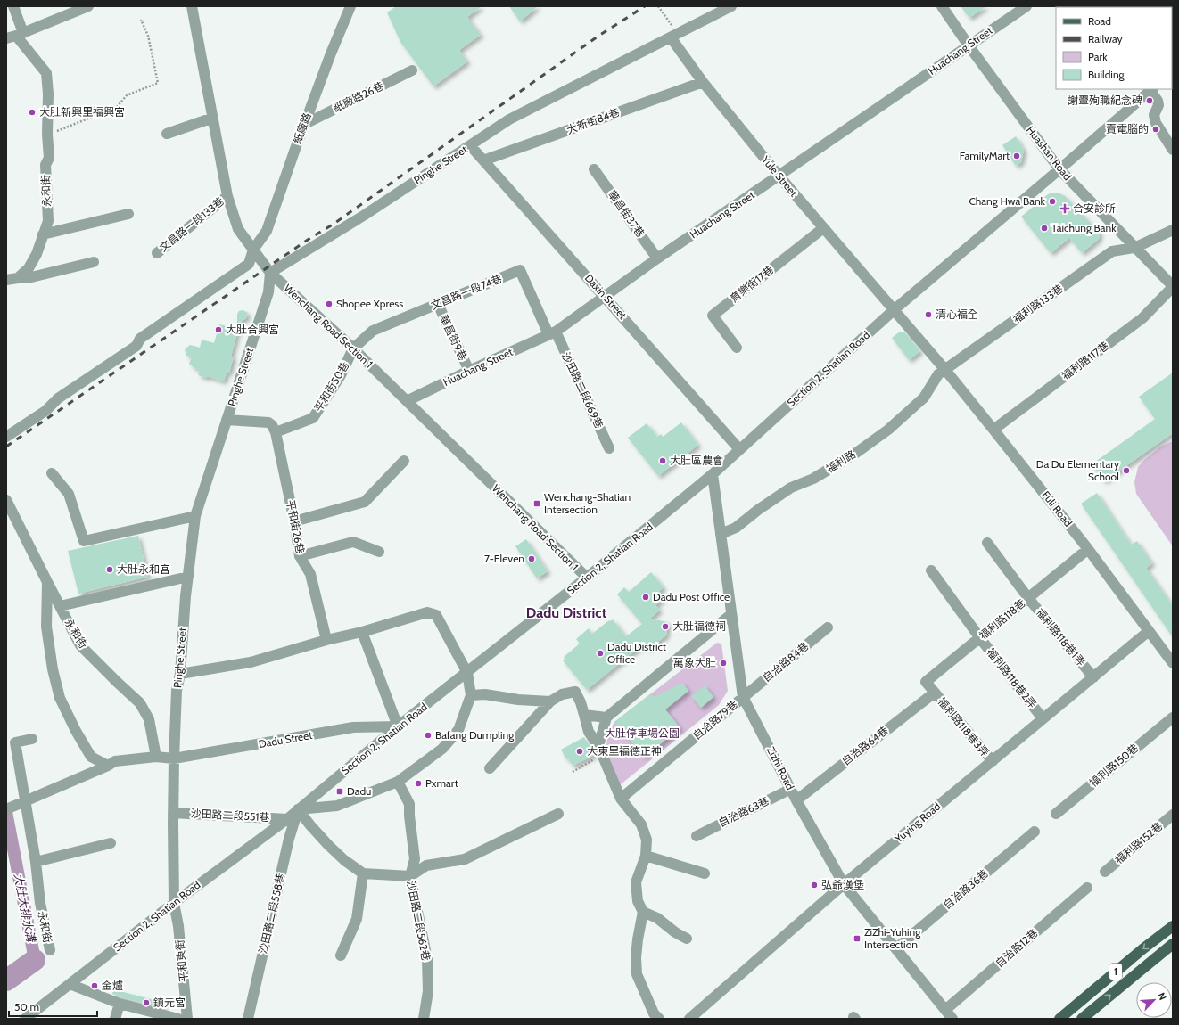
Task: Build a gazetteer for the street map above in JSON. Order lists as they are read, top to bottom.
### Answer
{
  "streets": {
    "main road": ["1"],
    "street": [
      "Huachang Street",
      "紙廠路26巷",
      "大新街84巷",
      "紙廠路",
      "Huashan Road",
      "Pinghe Street",
      "Yule Street",
      "永和街",
      "華昌街37巷",
      "文昌路一段133巷",
      "育樂街17巷",
      "文昌路一段74巷",
      "Daxin Street",
      "福利路133巷",
      "Wenchang Road Section 1",
      "華昌街9巷",
      "福利路117巷",
      "Section 2, Shatian Road",
      "平和街50巷",
      "沙田路二段669巷",
      "福利路",
      "Fuli Road",
      "平和街26巷",
      "福利路118巷",
      "福利路118巷1弄",
      "自治路84巷",
      "福利路118巷2弄",
      "自治路79巷",
      "福利路118巷3弄",
      "Dadu Street",
      "自治路64巷",
      "福利路150巷",
      "Zizhi Road",
      "自治路63巷",
      "沙田路二段551巷",
      "Yuying Road",
      "福利路152巷",
      "自治路36巷",
      "沙田路二段558巷",
      "沙田路二段562巷",
      "自治路12巷",
      "平和東街"
    ]
  },
  "crossings": [
    ["Huachang Street", "Huashan Road"],
    ["Huachang Street", "Yule Street"],
    ["Huachang Street", "華昌街37巷"],
    ["Huachang Street", "文昌路一段74巷"],
    ["Huachang Street", "Daxin Street"],
    ["Huachang Street", "Wenchang Road Section 1"],
    ["Huachang Street", "華昌街9巷"],
    ["Huachang Street", "沙田路二段669巷"],
    ["紙廠路26巷", "紙廠路"],
    ["大新街84巷", "Yule Street"],
    ["大新街84巷", "Daxin Street"],
    ["紙廠路", "Wenchang Road Section 1"],
    ["Huashan Road", "福利路133巷"],
    ["Huashan Road", "福利路117巷"],
    ["Huashan Road", "Section 2, Shatian Road"],
    ["Pinghe Street", "Yule Street"],
    ["Pinghe Street", "Daxin Street"],
    ["Pinghe Street", "Wenchang Road Section 1"],
    ["Pinghe Street", "Section 2, Shatian Road"],
    ["Pinghe Street", "Dadu Street"],
    ["Pinghe Street", "沙田路二段551巷"],
    ["Pinghe Street", "平和東街"],
    ["Yule Street", "育樂街17巷"],
    ["Yule Street", "Section 2, Shatian Road"],
    ["Yule Street", "Fuli Road"],
    ["文昌路一段133巷", "Wenchang Road Section 1"],
    ["文昌路一段74巷", "Wenchang Road Section 1"],
    ["文昌路一段74巷", "華昌街9巷"],
    ["文昌路一段74巷", "平和街50巷"],
    ["文昌路一段74巷", "沙田路二段669巷"],
    ["Daxin Street", "Section 2, Shatian Road"],
    ["福利路133巷", "福利路"],
    ["福利路133巷", "Fuli Road"],
    ["Wenchang Road Section 1", "Section 2, Shatian Road"],
    ["Wenchang Road Section 1", "平和街50巷"],
    ["福利路117巷", "Fuli Road"],
    ["Section 2, Shatian Road", "Fuli Road"],
    ["Section 2, Shatian Road", "Dadu Street"],
    ["Section 2, Shatian Road", "Zizhi Road"],
    ["Section 2, Shatian Road", "沙田路二段551巷"],
    ["Section 2, Shatian Road", "沙田路二段558巷"],
    ["Section 2, Shatian Road", "平和東街"],
    ["平和街50巷", "平和街26巷"],
    ["福利路", "Fuli Road"],
    ["福利路", "Zizhi Road"],
    ["Fuli Road", "福利路118巷"],
    ["Fuli Road", "Yuying Road"],
    ["福利路118巷", "福利路118巷1弄"],
    ["福利路118巷", "福利路118巷2弄"],
    ["福利路118巷", "福利路118巷3弄"],
    ["福利路118巷", "自治路64巷"],
    ["福利路118巷1弄", "Yuying Road"],
    ["自治路84巷", "自治路79巷"],
    ["自治路84巷", "Zizhi Road"],
    ["福利路118巷2弄", "Yuying Road"],
    ["自治路79巷", "Zizhi Road"],
    ["福利路118巷3弄", "自治路64巷"],
    ["福利路118巷3弄", "Yuying Road"],
    ["自治路64巷", "Zizhi Road"],
    ["Zizhi Road", "自治路63巷"],
    ["Zizhi Road", "Yuying Road"],
    ["Zizhi Road", "自治路36巷"],
    ["Zizhi Road", "自治路12巷"]
  ],
  "districts": ["Dadu District"],
  "water": ["大肚大排水溝"],
  "parks": ["大肚停車場公園"],
  "places": {
    "other": [
      "謝翬殉職紀念碑",
      "大肚新興里福興宮",
      "賣電腦的",
      "FamilyMart",
      "Chang Hwa Bank",
      "Taichung Bank",
      "Shopee Xpress",
      "清心福全",
      "大肚合興宮",
      "大肚區農會",
      "Da Du Elementary School",
      "7-Eleven",
      "大肚永和宮",
      "Dadu Post Office",
      "大肚福德祠",
      "Dadu District Office",
      "萬象大肚",
      "Bafang Dumpling",
      "大東里福德正神",
      "Pxmart",
      "弘爺漢堡",
      "金爐",
      "鎮元宮"
    ],
    "health": ["合安診所"],
    "transit": ["Wenchang-Shatian Intersection", "Dadu", "ZiZhi-Yuhing Intersection"]
  },
  "legend": [
    "Road",
    "Railway",
    "Park",
    "Building"
  ],
  "scale_bar": "50 m",
  "north": "top right"
}
